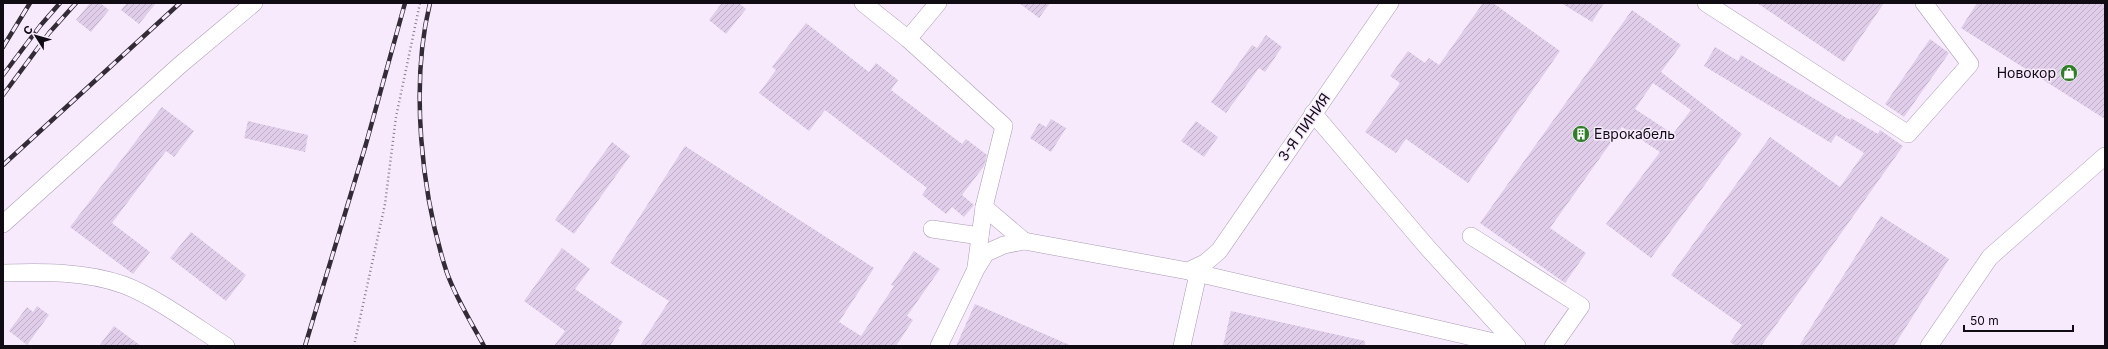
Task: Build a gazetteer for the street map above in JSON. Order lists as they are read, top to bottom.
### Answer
{
  "streets": {
    "street": ["3-Я ЛИНИЯ"]
  },
  "places": {
    "shop": ["Новокор"],
    "building": ["Еврокабель"]
  },
  "scale_bar": "50 m",
  "north": "top left"
}
